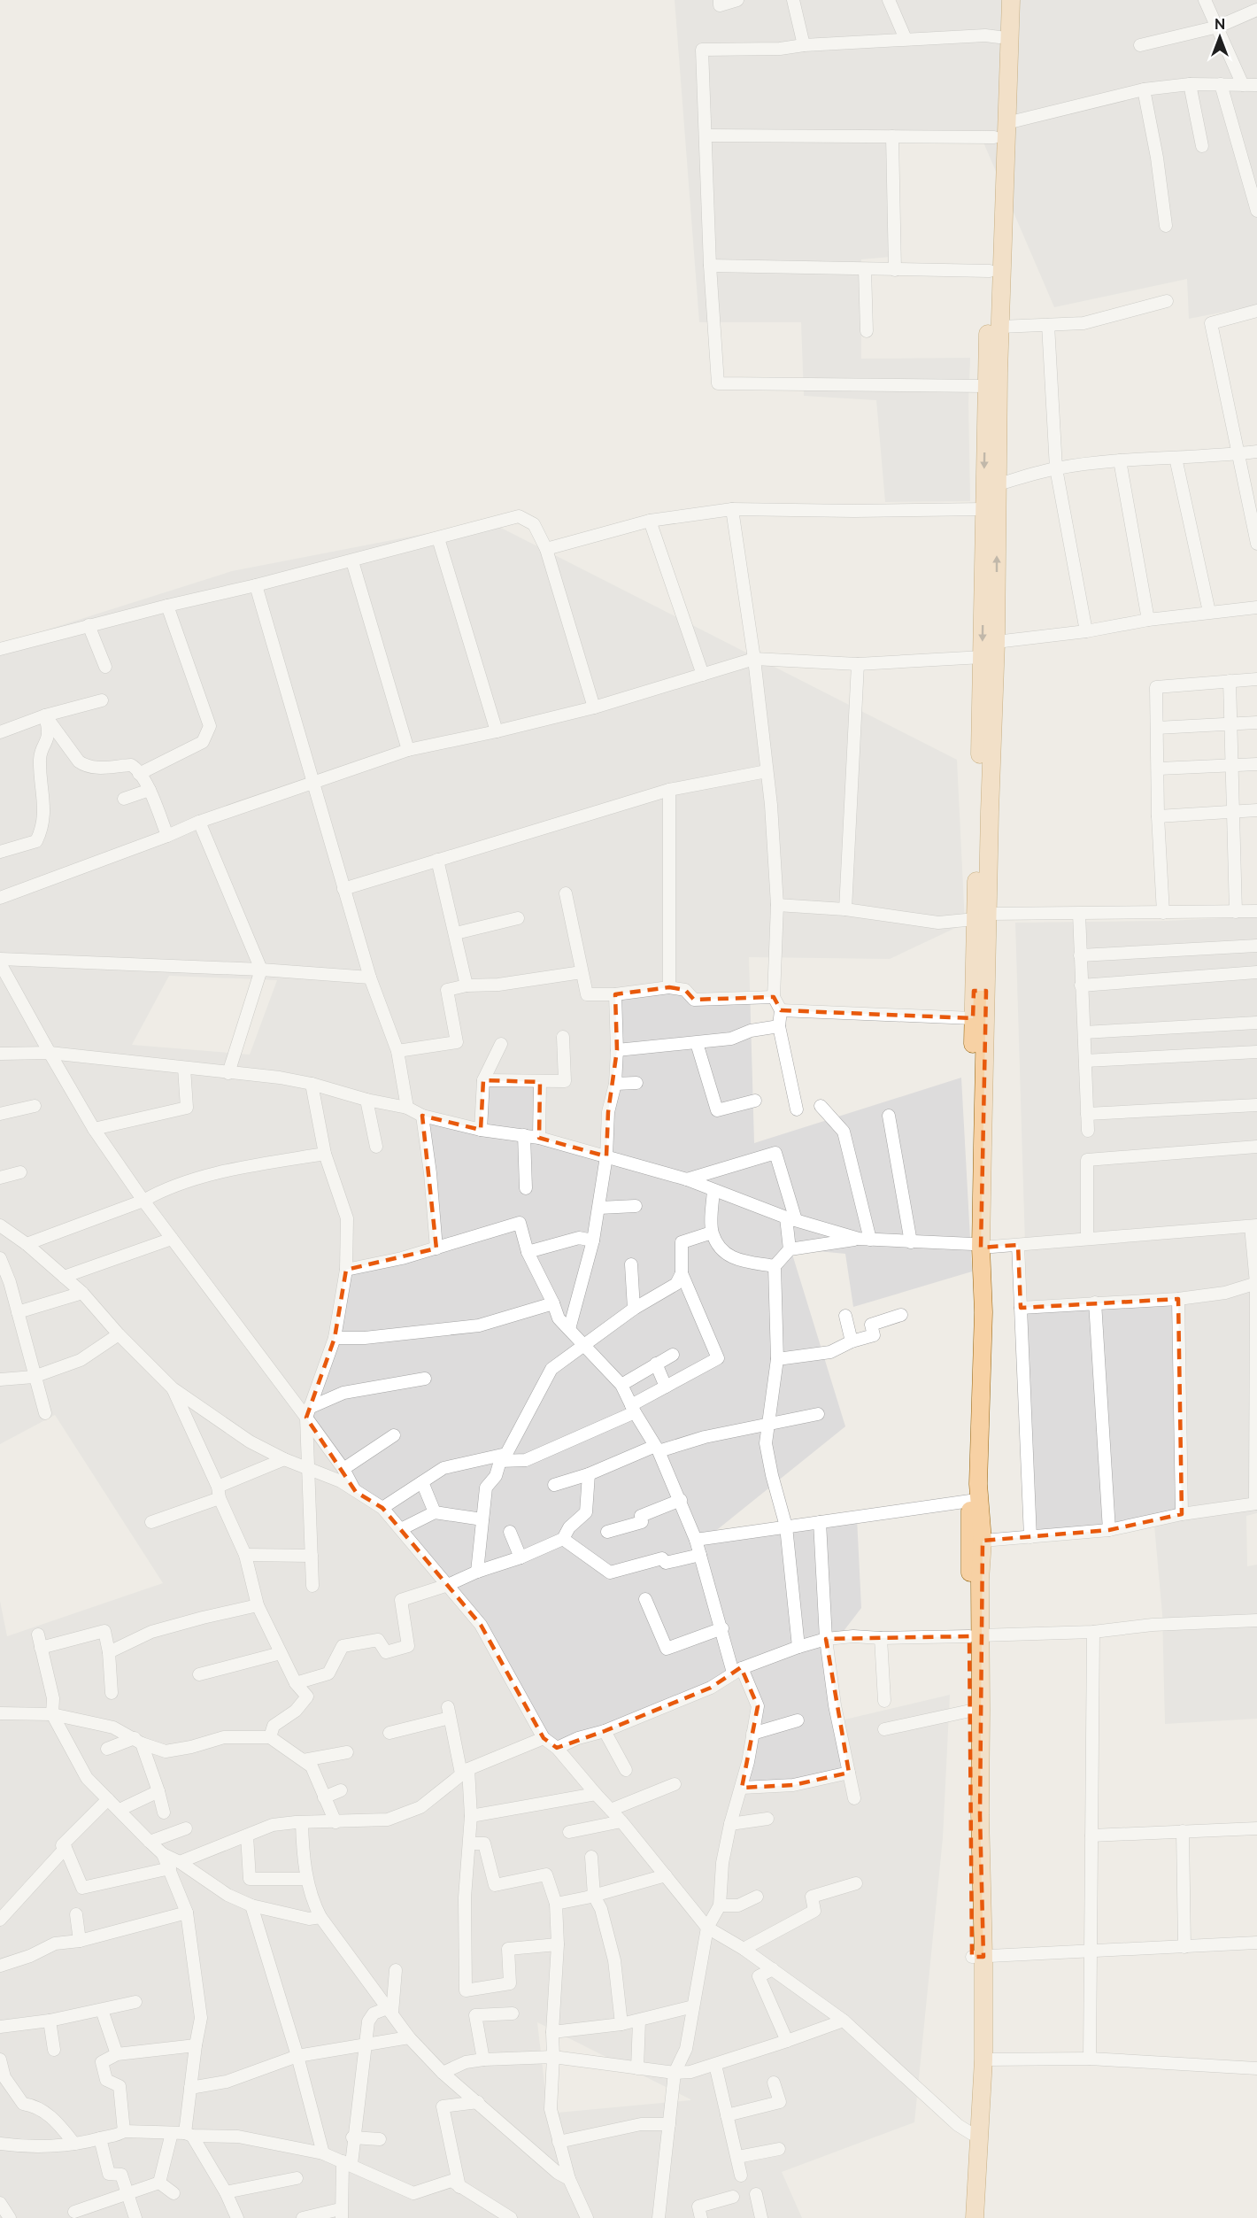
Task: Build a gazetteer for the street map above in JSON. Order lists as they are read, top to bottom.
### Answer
{
  "north": "top"
}
